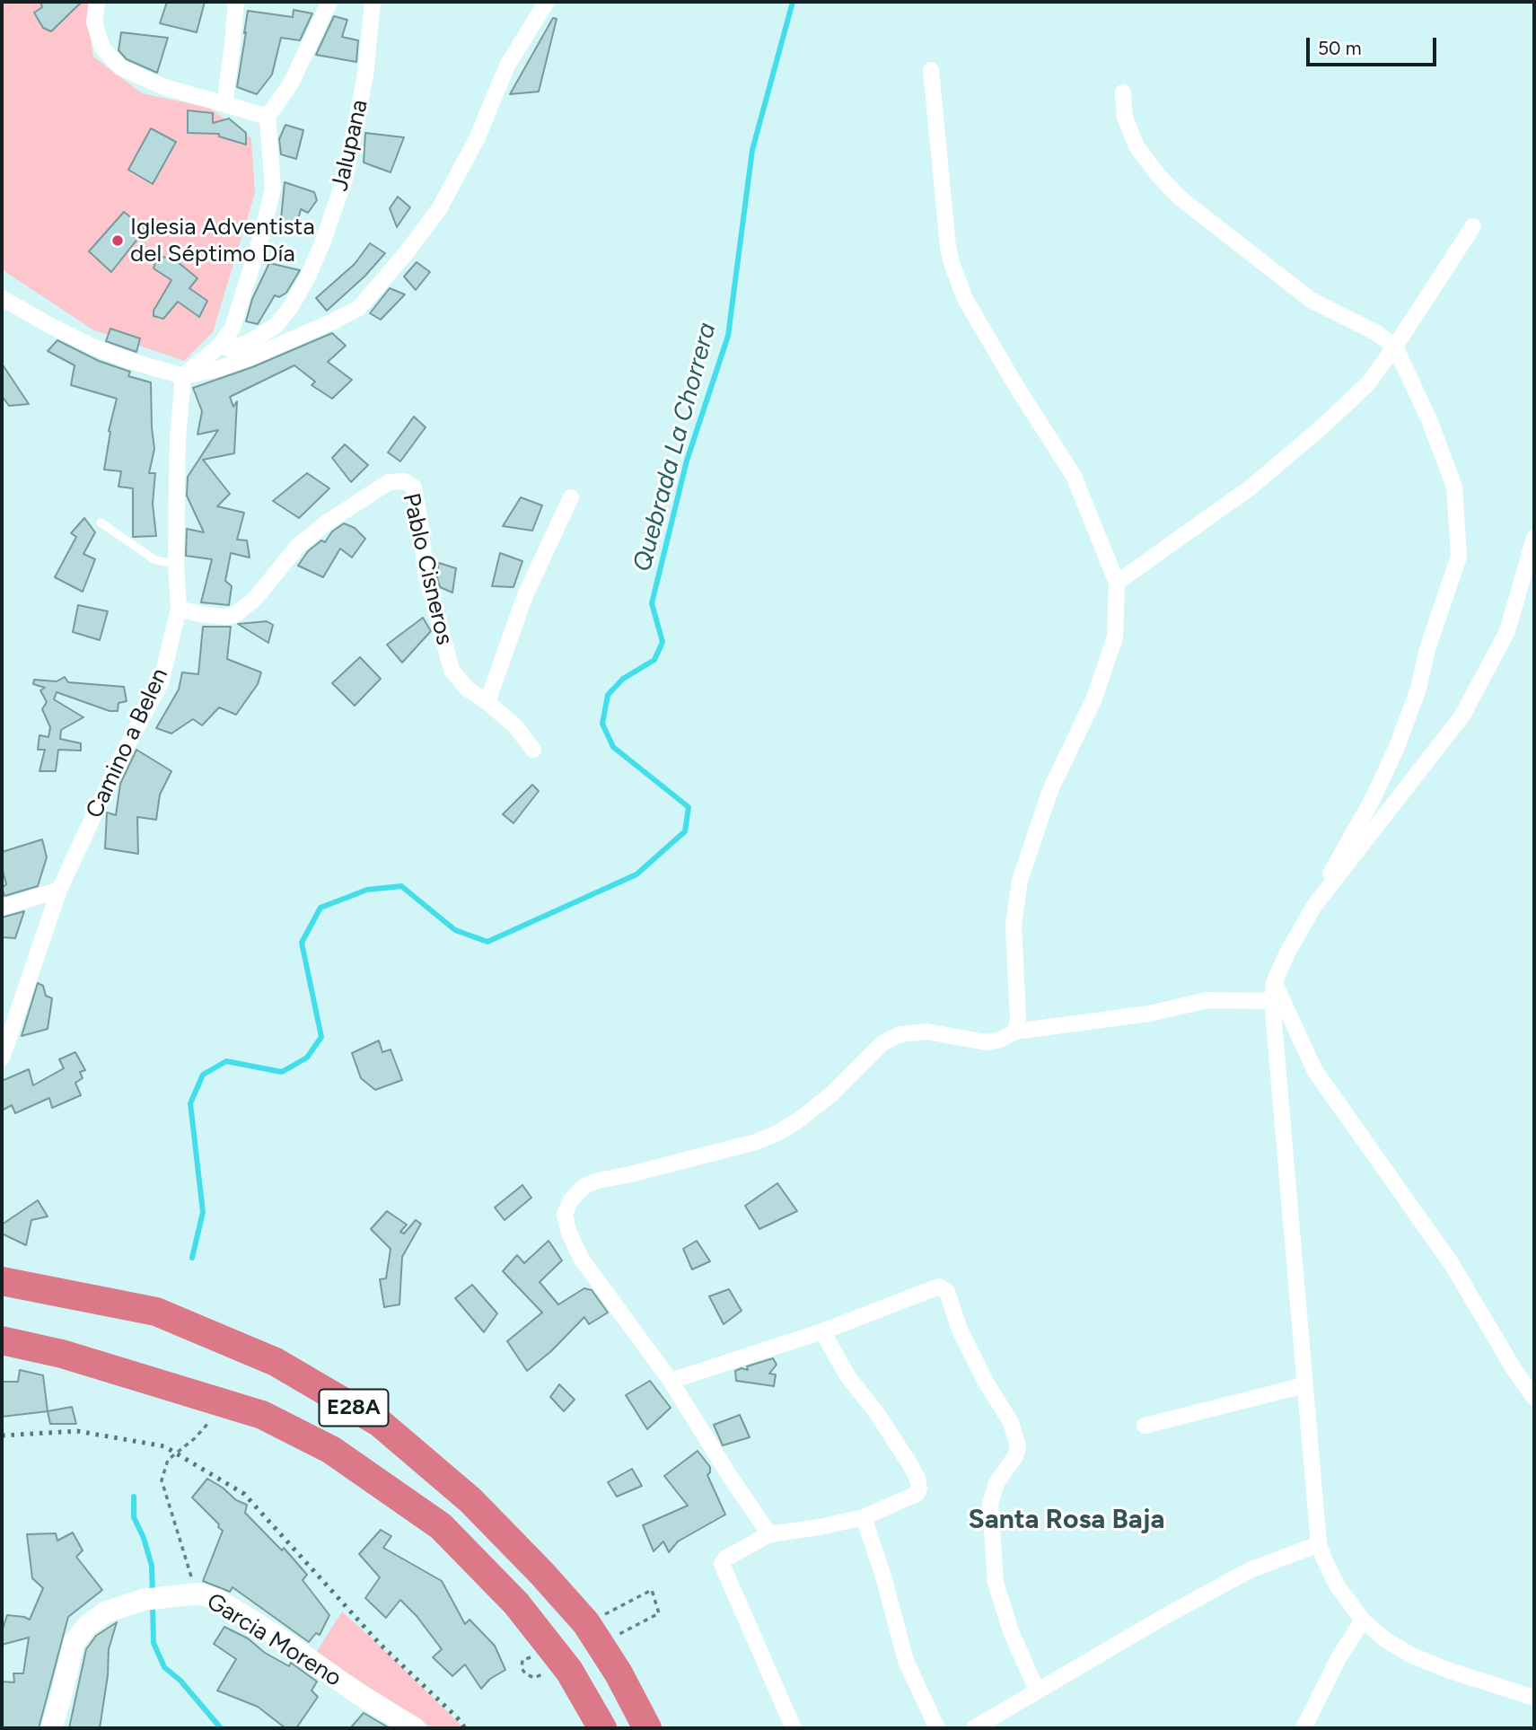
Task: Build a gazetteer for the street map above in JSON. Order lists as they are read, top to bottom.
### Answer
{
  "streets": {
    "highway": ["E28A"],
    "street": [
      "Jalupana",
      "Pablo Cisneros",
      "Camino a Belen",
      "Garcia Moreno"
    ]
  },
  "crossings": [
    ["Pablo Cisneros", "Camino a Belen"]
  ],
  "districts": ["Santa Rosa Baja"],
  "water": ["Quebrada La Chorrera"],
  "places": ["Iglesia Adventista del Séptimo Día"],
  "scale_bar": "50 m"
}
